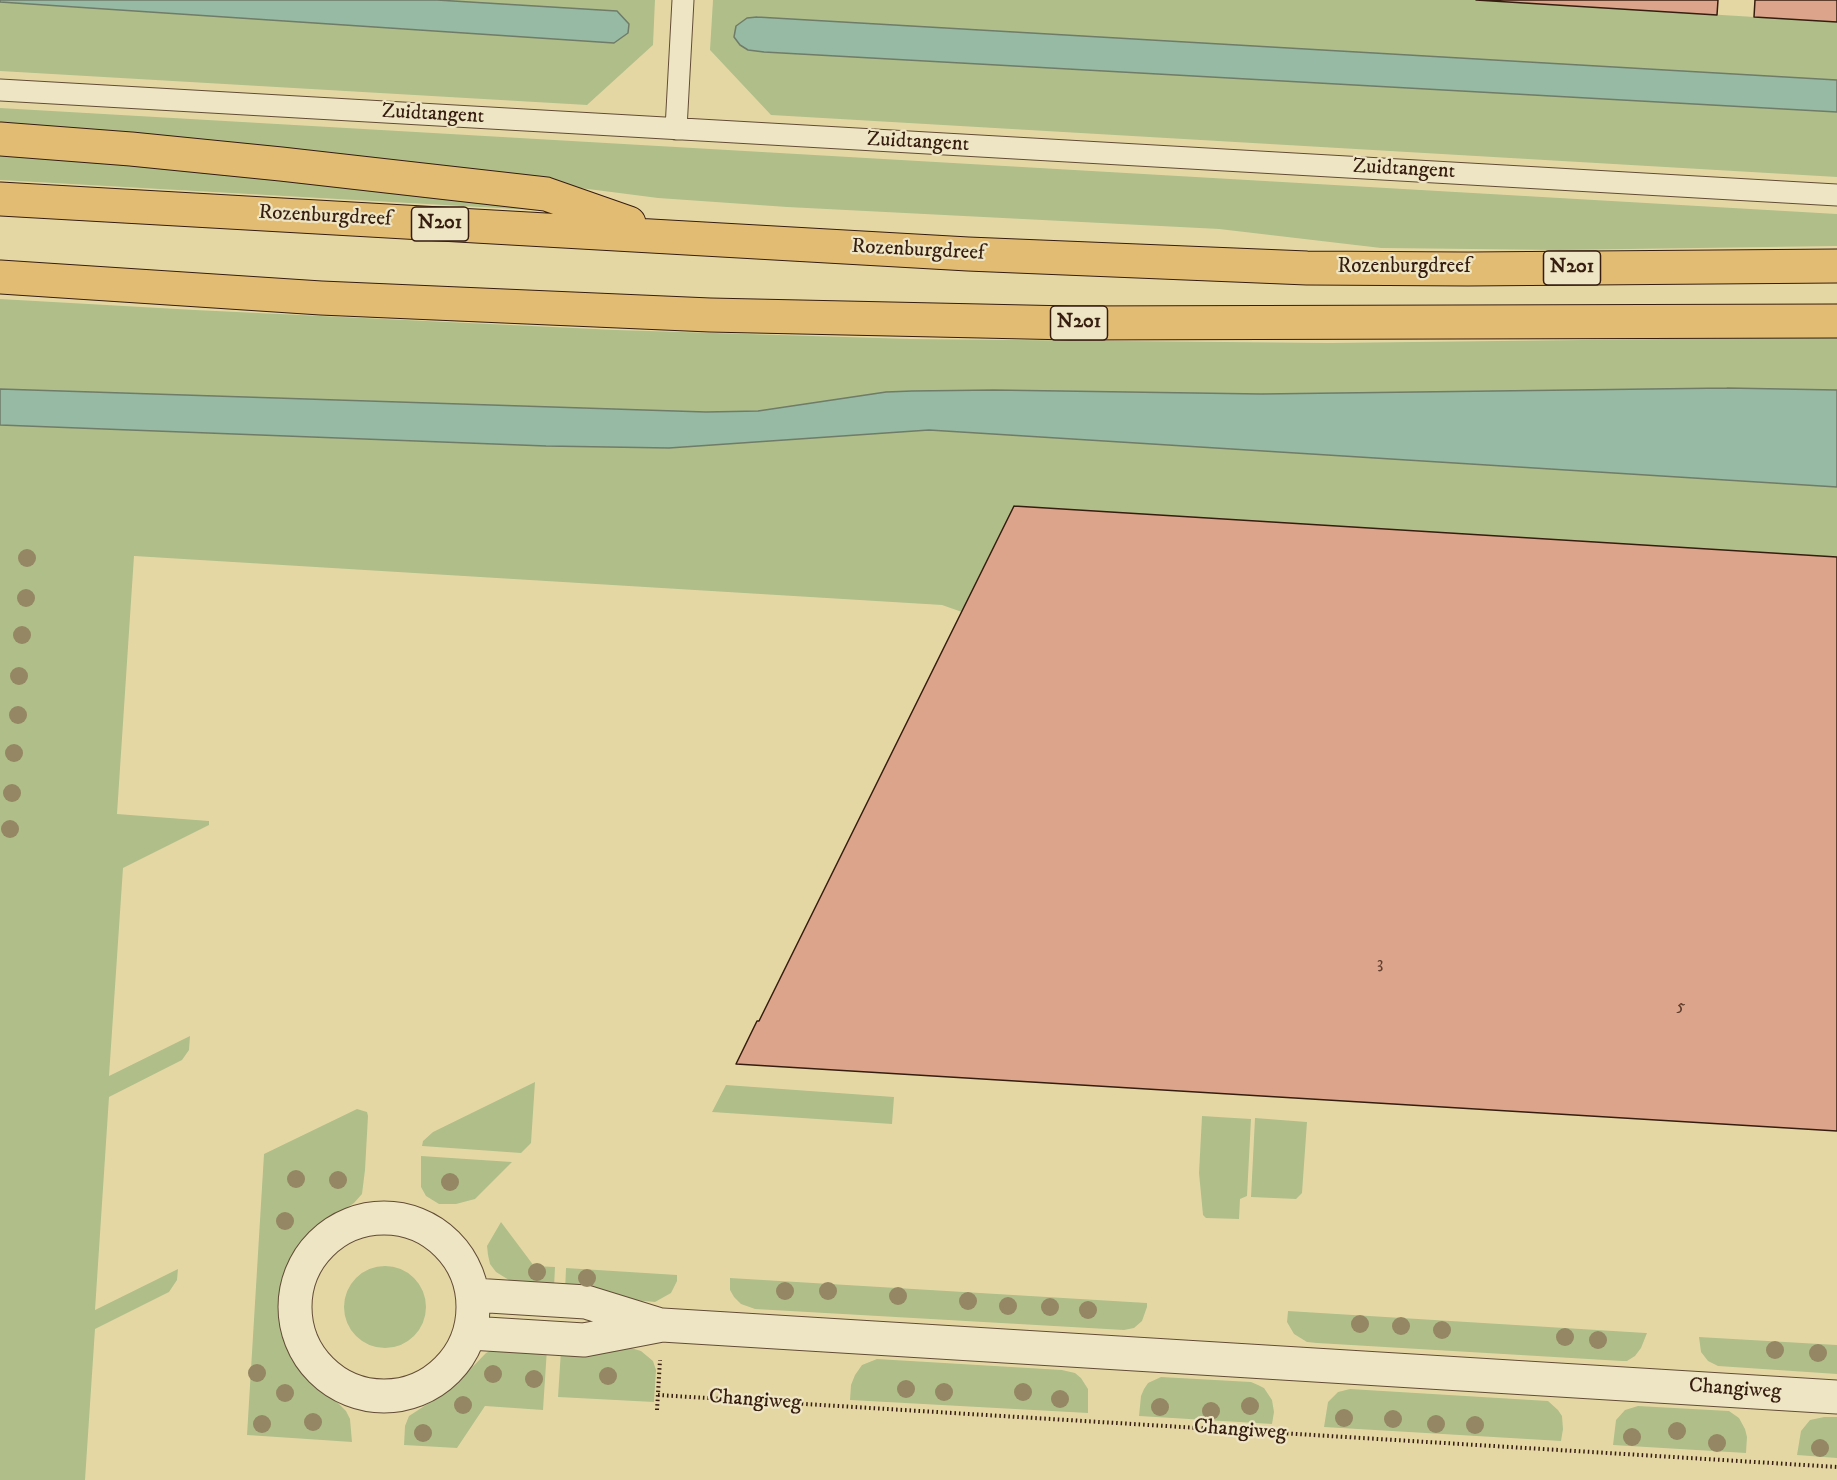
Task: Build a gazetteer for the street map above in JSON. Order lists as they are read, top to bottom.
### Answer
{
  "streets": {
    "highway": ["Rozenburgdreef", "N201"],
    "street": ["Changiweg"],
    "lane": ["Zuidtangent"]
  },
  "house_numbers": ["3", "5"]
}
